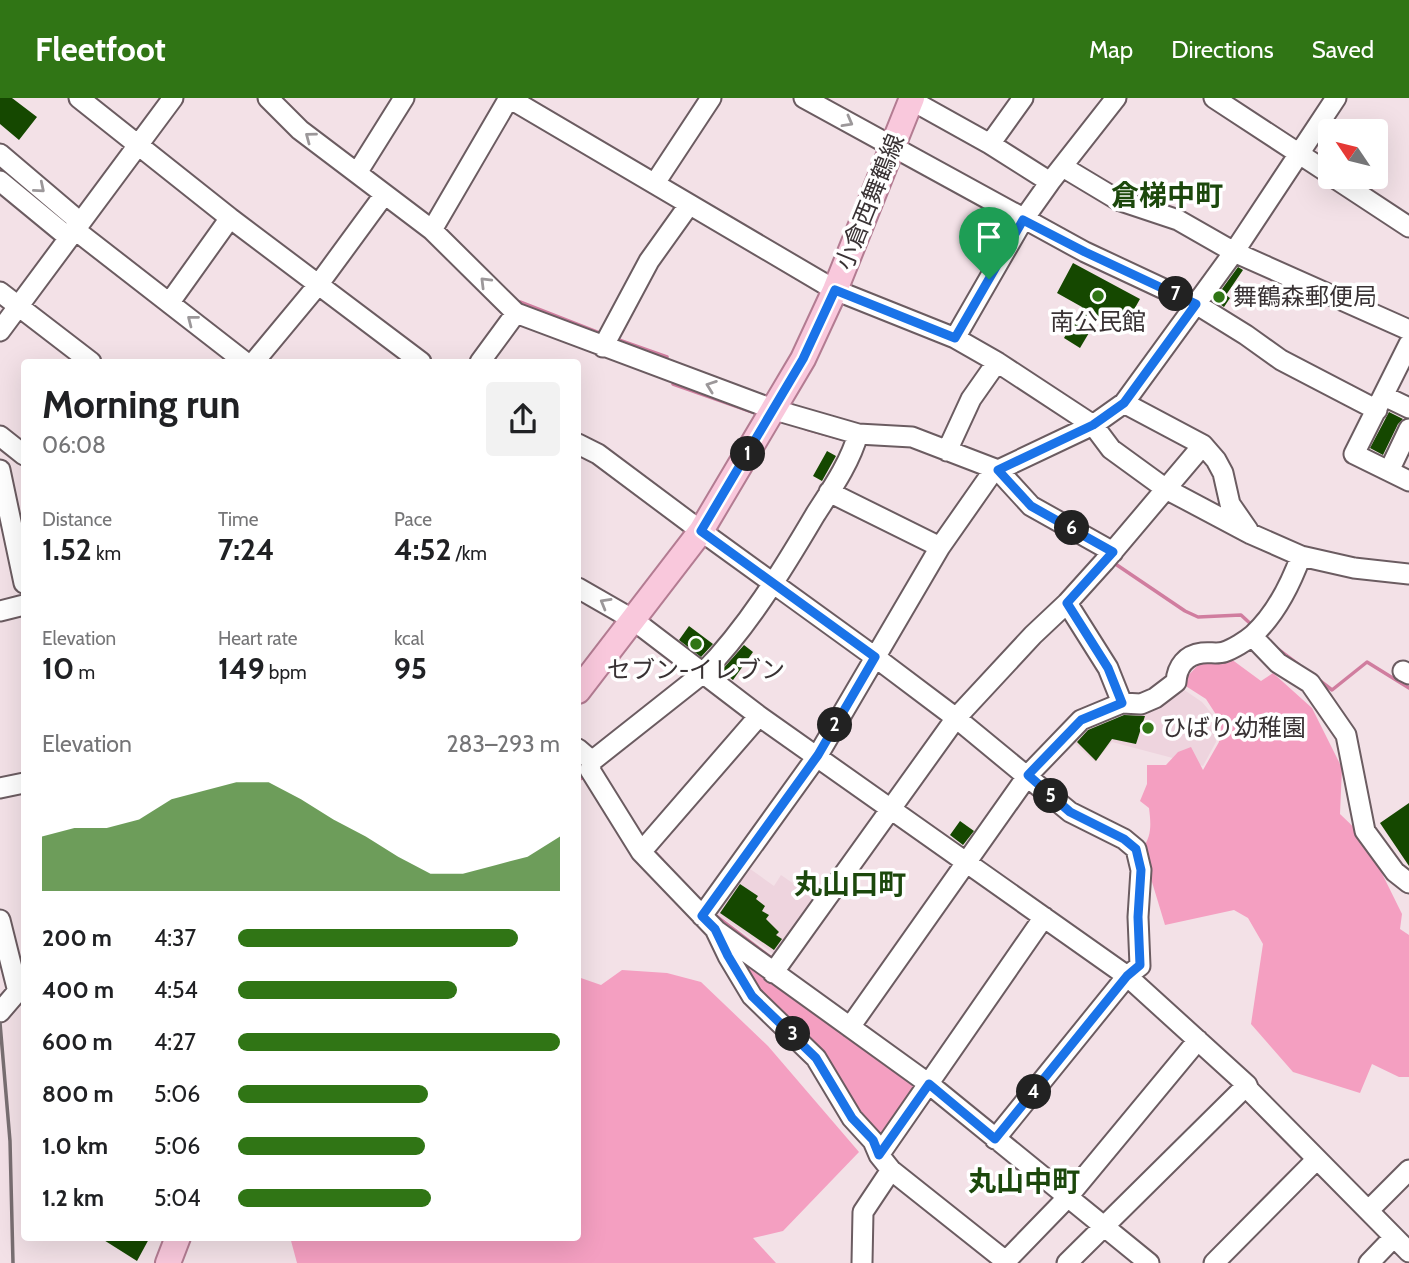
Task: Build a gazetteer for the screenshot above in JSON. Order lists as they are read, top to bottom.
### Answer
{
  "streets": {
    "main road": ["小倉西舞鶴線"]
  },
  "districts": ["倉梯中町", "丸山口町", "丸山中町"],
  "places": [
    "南公民館",
    "舞鶴森郵便局",
    "セブン-イレブン",
    "ひばり幼稚園"
  ],
  "north": "top left",
  "page": {
    "header": "Fleetfoot",
    "nav": ["Map", "Directions", "Saved"],
    "pins": [
      "7",
      "1",
      "6",
      "2",
      "5",
      "3",
      "4"
    ],
    "heading": ["Morning run", "06:08"],
    "stats": [
      ["Distance", "1.52 km"],
      ["Time", "7:24"],
      ["Pace", "4:52 /km"],
      ["Elevation", "10 m"],
      ["Heart rate", "149 bpm"],
      ["kcal", "95"]
    ],
    "chart": ["Elevation", "283–293 m"],
    "list": [
      {
        "name": "200 m",
        "note": "4:37"
      },
      {
        "name": "400 m",
        "note": "4:54"
      },
      {
        "name": "600 m",
        "note": "4:27"
      },
      {
        "name": "800 m",
        "note": "5:06"
      },
      {
        "name": "1.0 km",
        "note": "5:06"
      },
      {
        "name": "1.2 km",
        "note": "5:04"
      }
    ]
  }
}
